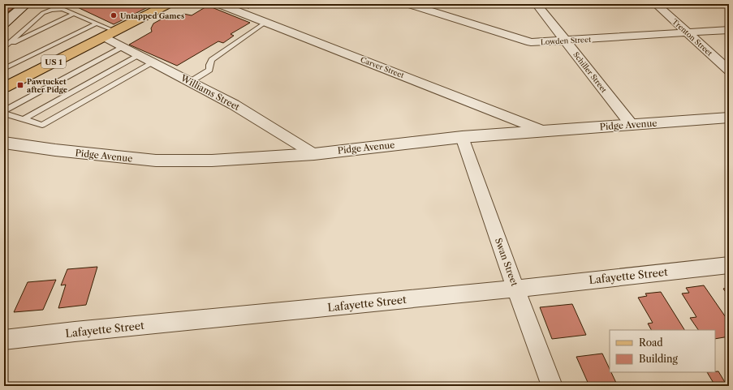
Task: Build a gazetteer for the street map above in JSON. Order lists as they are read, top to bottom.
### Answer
{
  "streets": {
    "main road": ["US 1"],
    "street": [
      "Trenton Street",
      "Lowden Street",
      "Carver Street",
      "Schiller Street",
      "Williams Street",
      "Pidge Avenue",
      "Swan Street",
      "Lafayette Street"
    ]
  },
  "crossings": [
    ["Trenton Street", "Lowden Street"],
    ["Lowden Street", "Schiller Street"],
    ["US 1", "Williams Street"],
    ["Carver Street", "Pidge Avenue"],
    ["Schiller Street", "Pidge Avenue"],
    ["Williams Street", "Pidge Avenue"],
    ["Pidge Avenue", "Swan Street"],
    ["Swan Street", "Lafayette Street"]
  ],
  "places": {
    "other": ["Untapped Games"],
    "transit": ["Pawtucket after Pidge"]
  },
  "legend": ["Road", "Building"]
}
